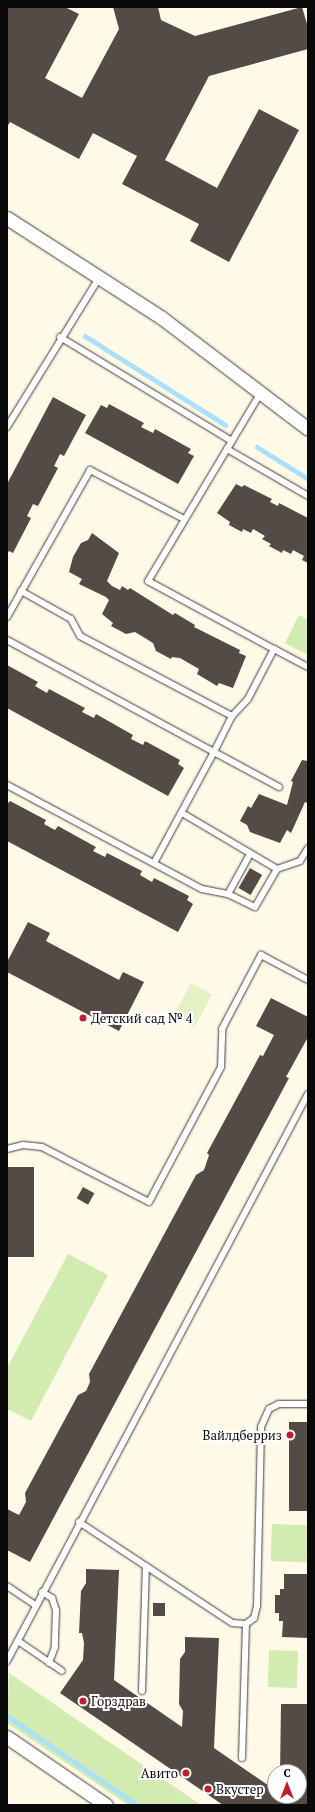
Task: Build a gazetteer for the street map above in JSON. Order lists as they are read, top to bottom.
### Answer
{
  "places": [
    "Детский сад № 4",
    "Вайлдберриз",
    "Горздрав",
    "Авито",
    "Вкустер"
  ],
  "north": "top"
}
